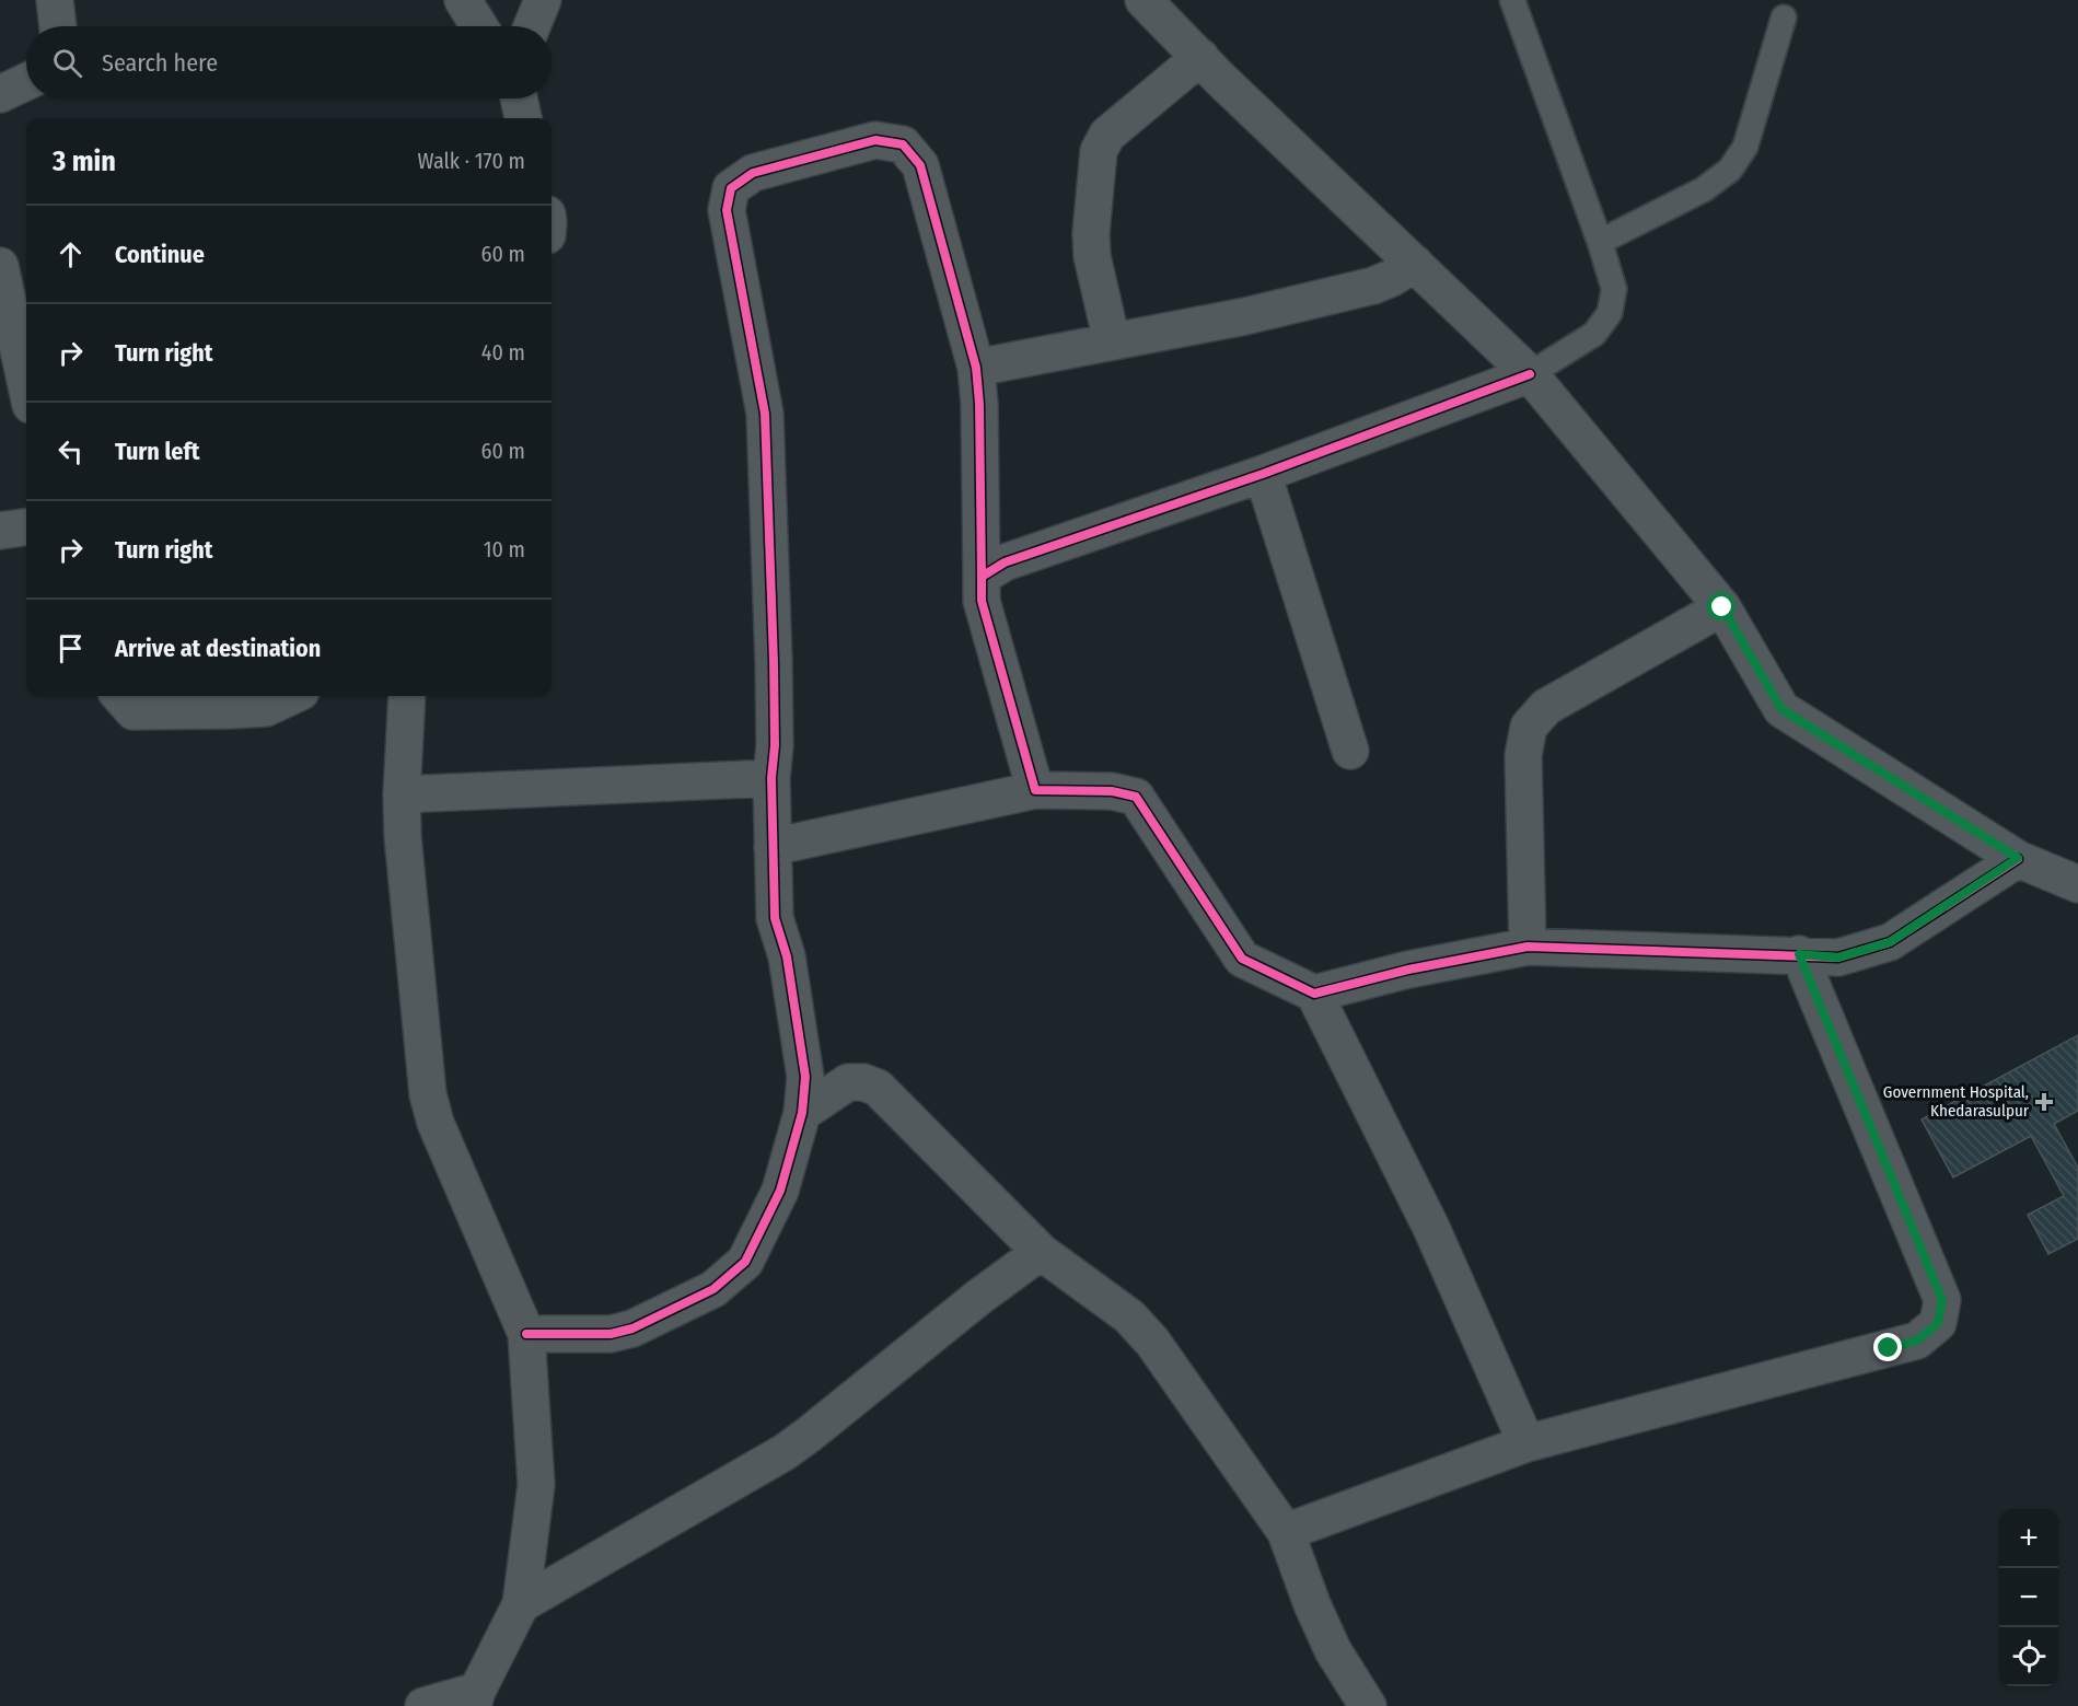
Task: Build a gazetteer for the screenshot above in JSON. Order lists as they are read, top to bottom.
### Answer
{
  "places": {
    "health": ["Government Hospital, Khedarasulpur"]
  },
  "page": {
    "search": "Search here",
    "heading": ["3 min", "Walk · 170 m"],
    "list": [
      ["Continue", "60 m"],
      ["Turn right", "40 m"],
      ["Turn left", "60 m"],
      ["Turn right", "10 m"],
      "Arrive at destination"
    ],
    "map_buttons": ["+", "−"]
  }
}
